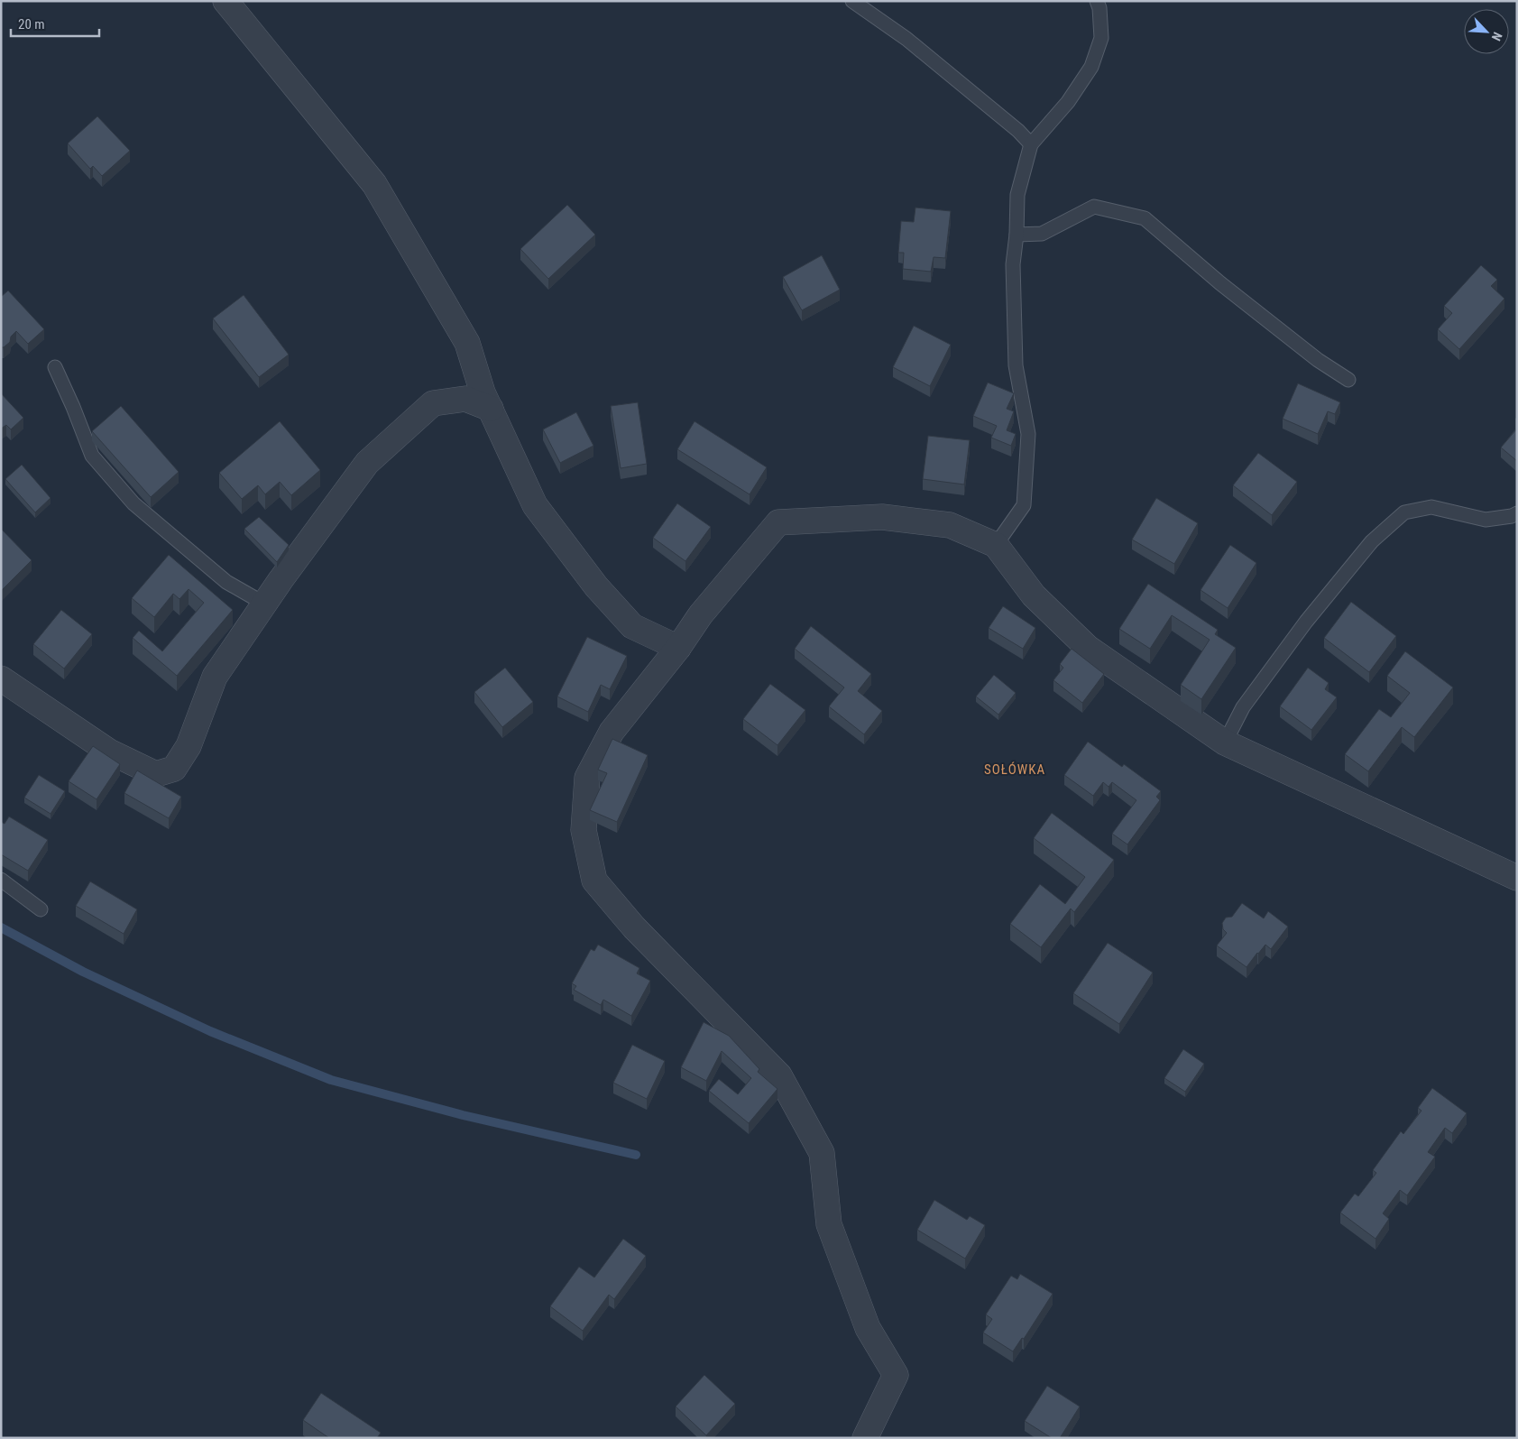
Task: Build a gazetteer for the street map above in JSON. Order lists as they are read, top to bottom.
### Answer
{
  "districts": ["SOŁÓWKA"],
  "scale_bar": "20 m",
  "north": "bottom right"
}
